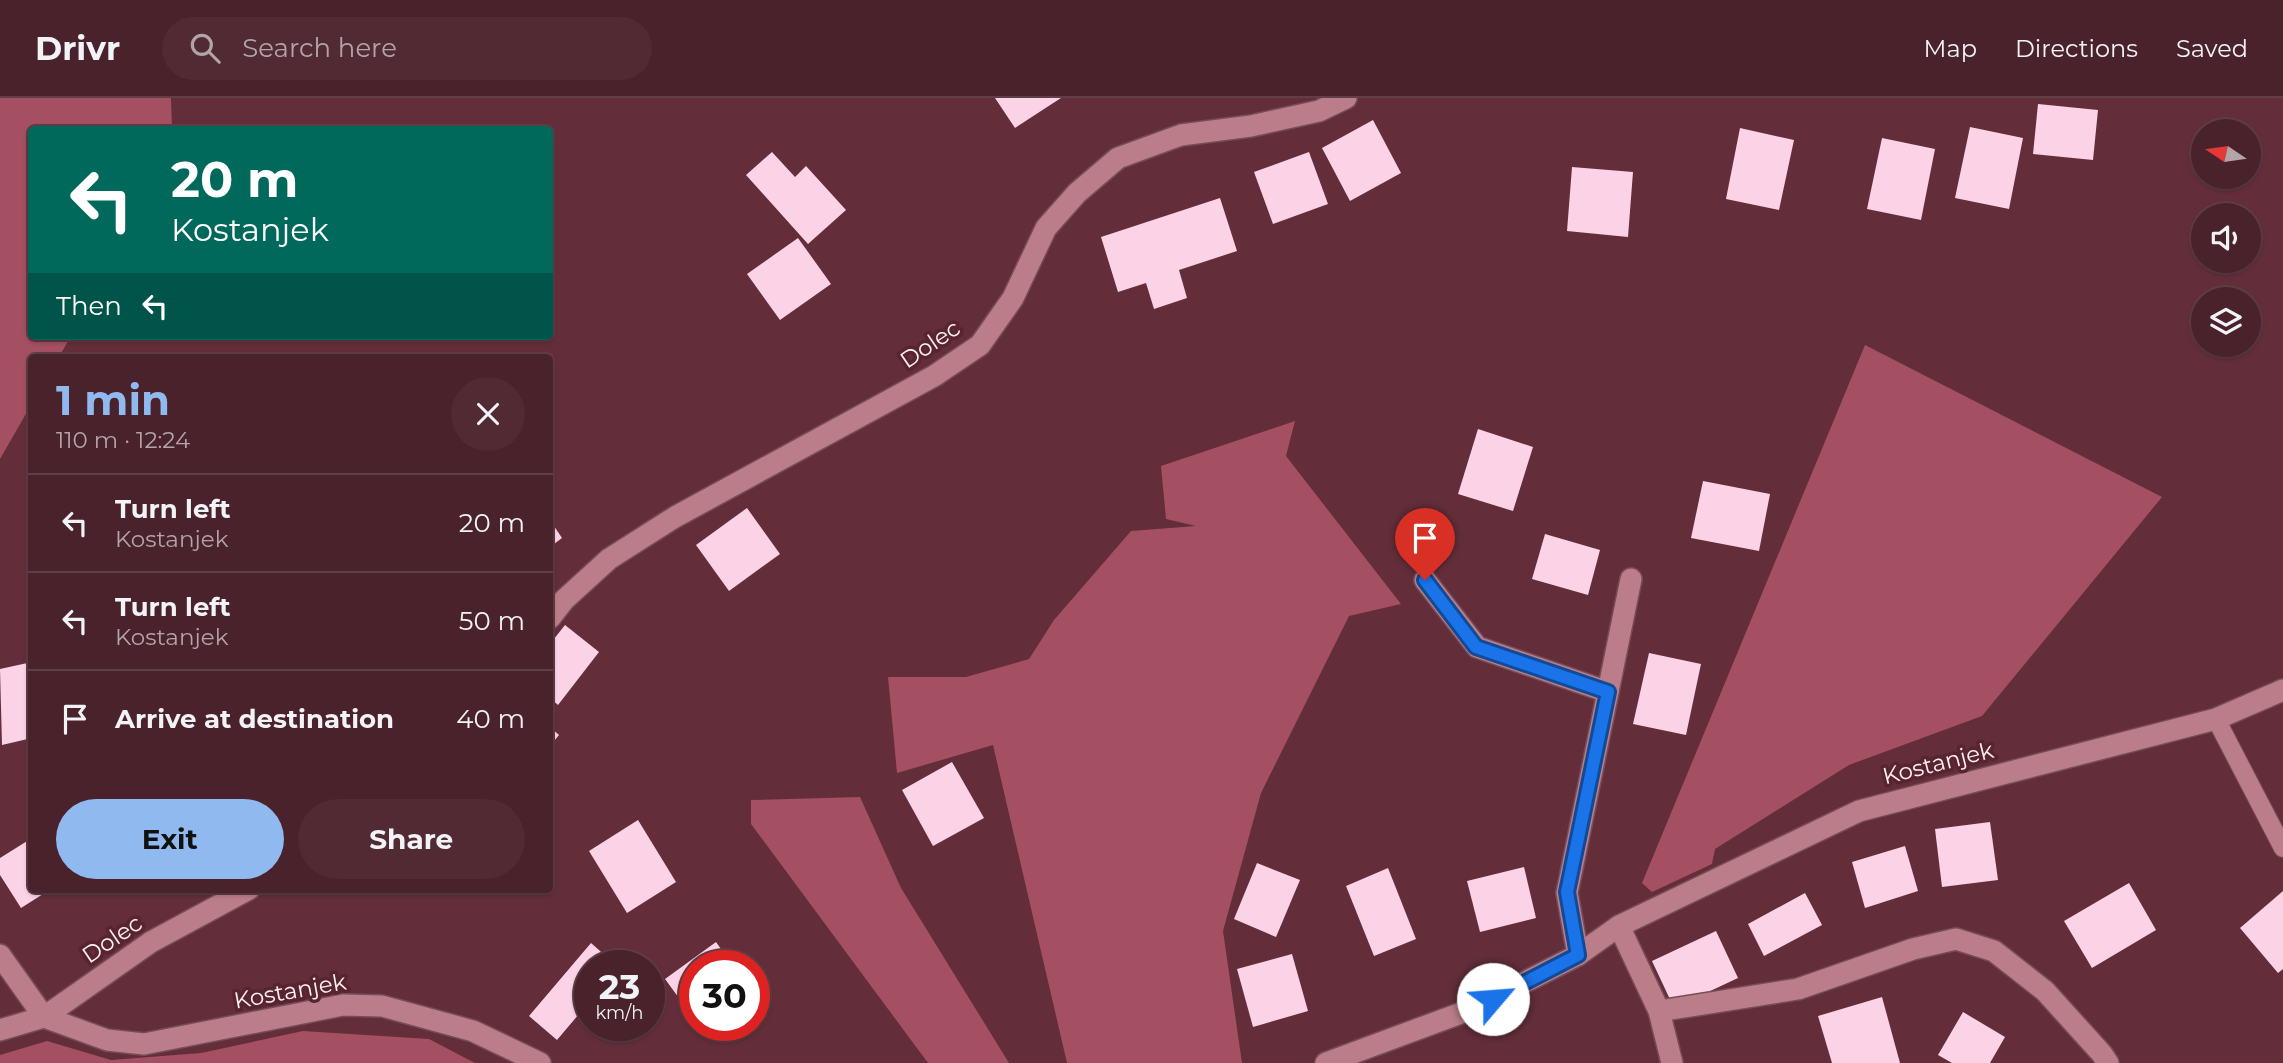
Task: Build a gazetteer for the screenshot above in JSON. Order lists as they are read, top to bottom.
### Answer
{
  "streets": {
    "street": ["Dolec", "Kostanjek"]
  },
  "crossings": [
    ["Dolec", "Kostanjek"]
  ],
  "north": "left",
  "page": {
    "header": "Drivr",
    "search": "Search here",
    "nav": ["Map", "Directions", "Saved"],
    "turn": ["20 m", "Kostanjek"],
    "then": "Then",
    "heading": ["1 min", "110 m · 12:24"],
    "list": [
      {
        "name": "Turn left",
        "note": "Kostanjek",
        "value": "20 m"
      },
      {
        "name": "Turn left",
        "note": "Kostanjek",
        "value": "50 m"
      },
      {
        "name": "Arrive at destination",
        "value": "40 m"
      }
    ],
    "buttons": ["Exit", "Share"],
    "speed": "23 km/h",
    "limit": "30"
  }
}
